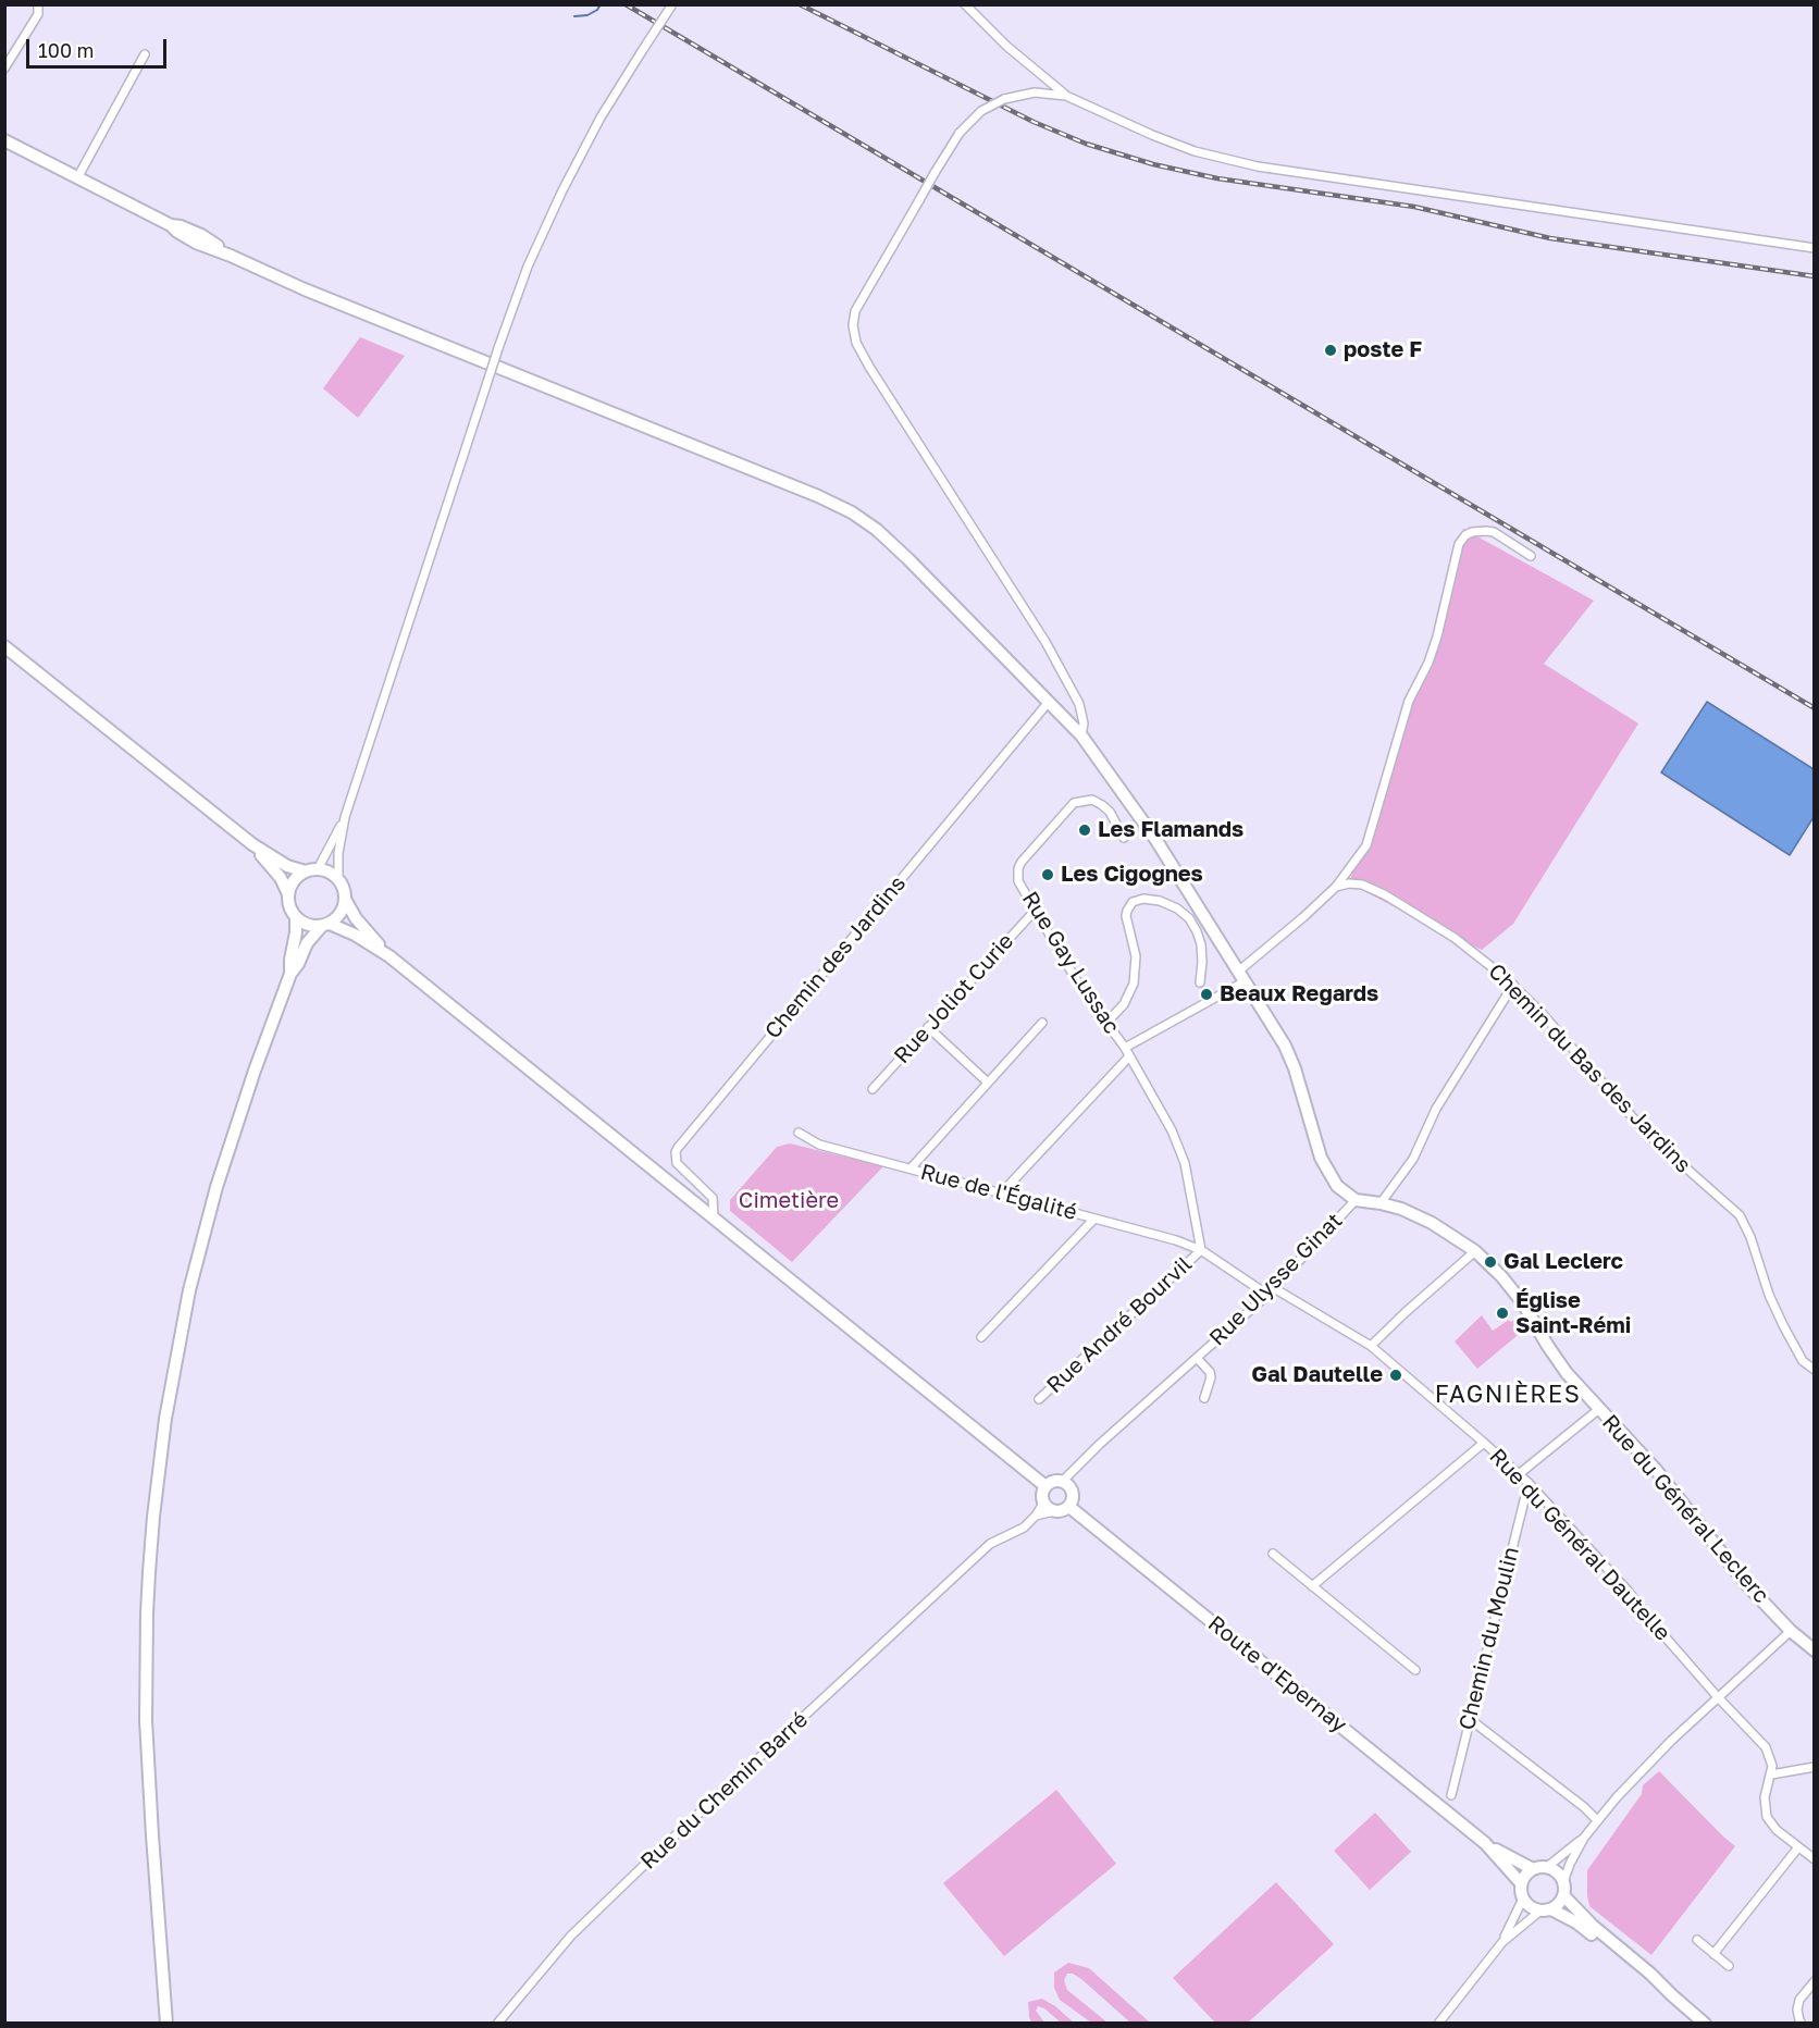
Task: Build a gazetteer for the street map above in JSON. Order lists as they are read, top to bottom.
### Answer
{
  "streets": {
    "main road": ["Rue du Général Leclerc", "Route d'Epernay"],
    "street": [
      "Chemin des Jardins",
      "Rue Gay Lussac",
      "Rue Joliot Curie",
      "Chemin du Bas des Jardins",
      "Rue de l'Égalité",
      "Rue Ulysse Ginat",
      "Rue André Bourvil",
      "Rue du Général Dautelle",
      "Chemin du Moulin",
      "Rue du Chemin Barré"
    ]
  },
  "crossings": [
    ["Rue Gay Lussac", "Rue Joliot Curie"],
    ["Rue de l'Égalité", "Rue André Bourvil"],
    ["Rue de l'Égalité", "Rue du Général Dautelle"],
    ["Rue Ulysse Ginat", "Rue du Général Leclerc"],
    ["Rue Ulysse Ginat", "Rue du Général Dautelle"],
    ["Rue Ulysse Ginat", "Route d'Epernay"],
    ["Rue André Bourvil", "Rue du Général Dautelle"],
    ["Rue du Général Dautelle", "Chemin du Moulin"]
  ],
  "districts": ["FAGNIÈRES"],
  "parks": ["Cimetière"],
  "places": [
    "poste F",
    "Les Flamands",
    "Les Cigognes",
    "Beaux Regards",
    "Gal Leclerc",
    "Église Saint-Rémi",
    "Gal Dautelle"
  ],
  "scale_bar": "100 m"
}
